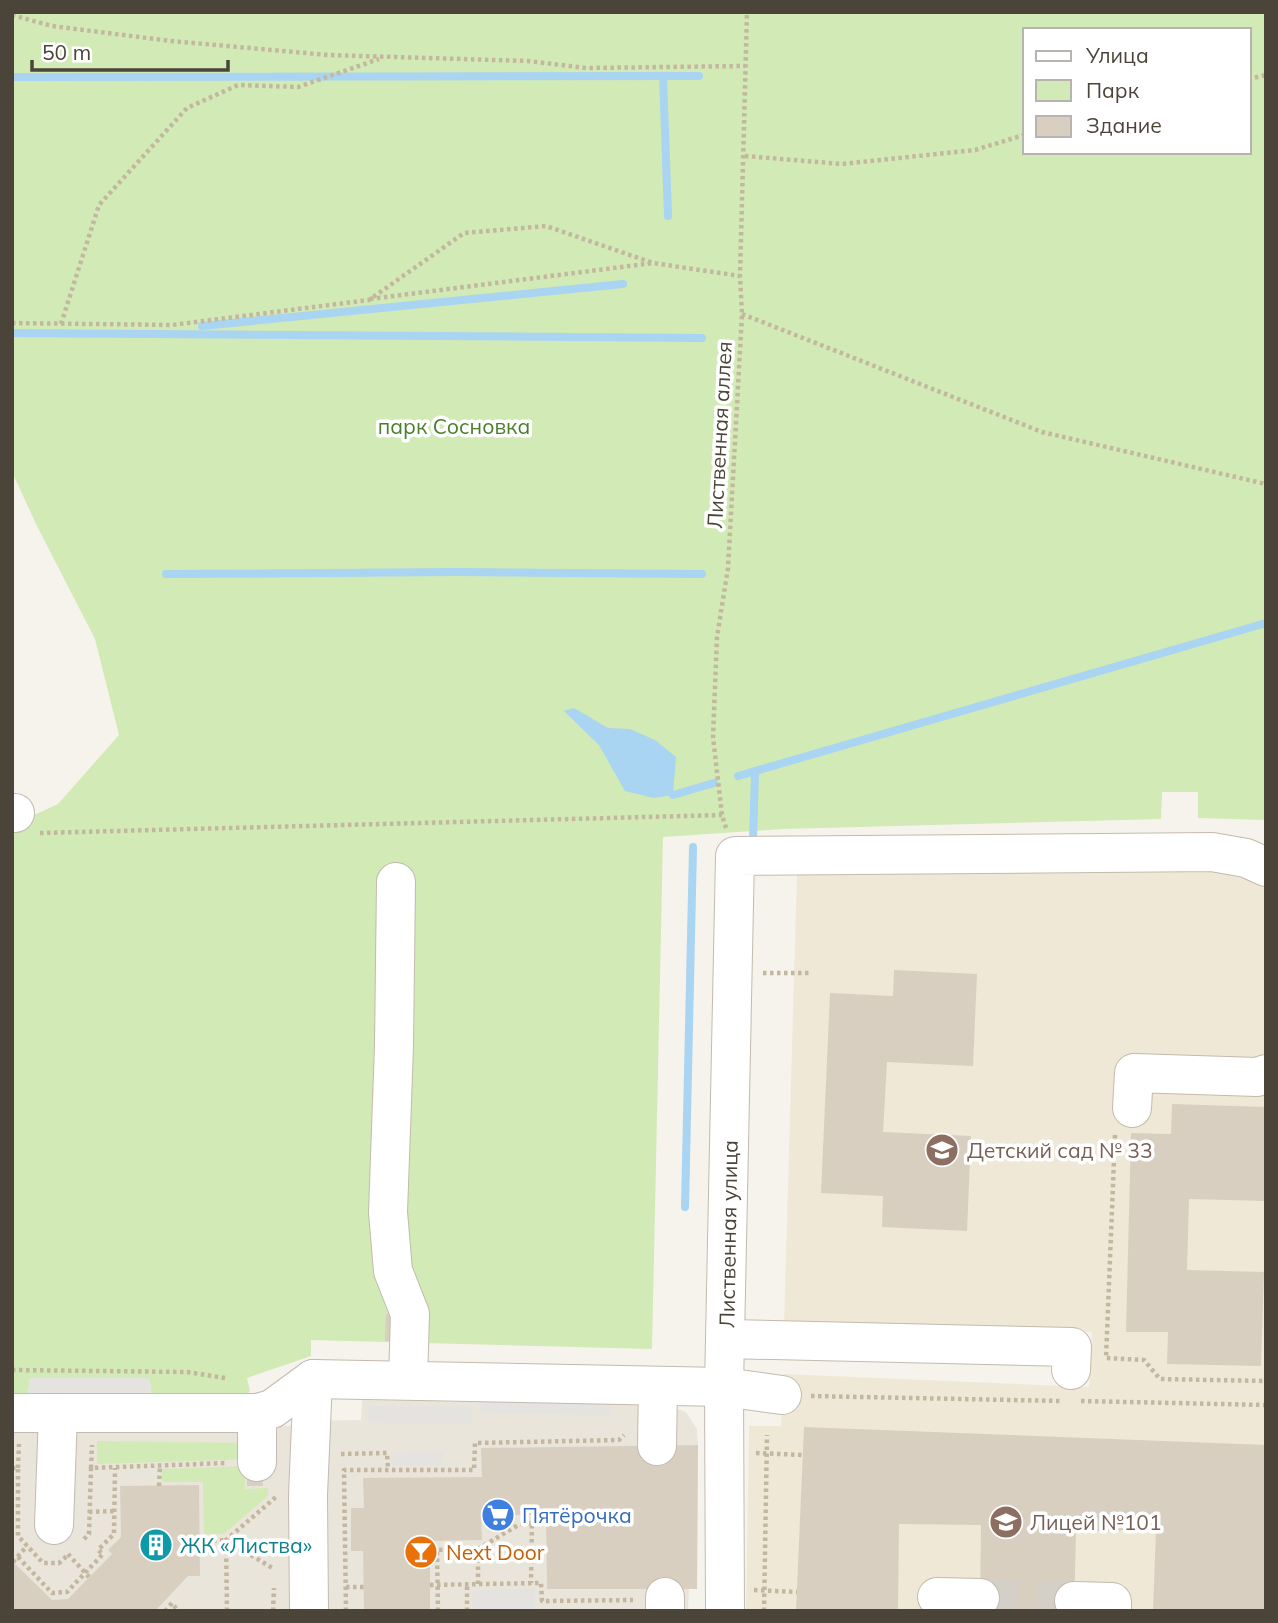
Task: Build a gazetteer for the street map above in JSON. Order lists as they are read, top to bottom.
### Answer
{
  "streets": {
    "street": ["Лиственная улица"],
    "path": ["Лиственная аллея"]
  },
  "crossings": [
    ["Лиственная аллея", "Лиственная улица"]
  ],
  "parks": ["парк Сосновка"],
  "places": {
    "school or university": ["Детский сад № 33", "Лицей №101"],
    "supermarket": ["Пятёрочка"],
    "building": ["ЖК «Листва»"],
    "bar": ["Next Door"]
  },
  "legend": ["Улица", "Парк", "Здание"],
  "scale_bar": "50 m"
}
